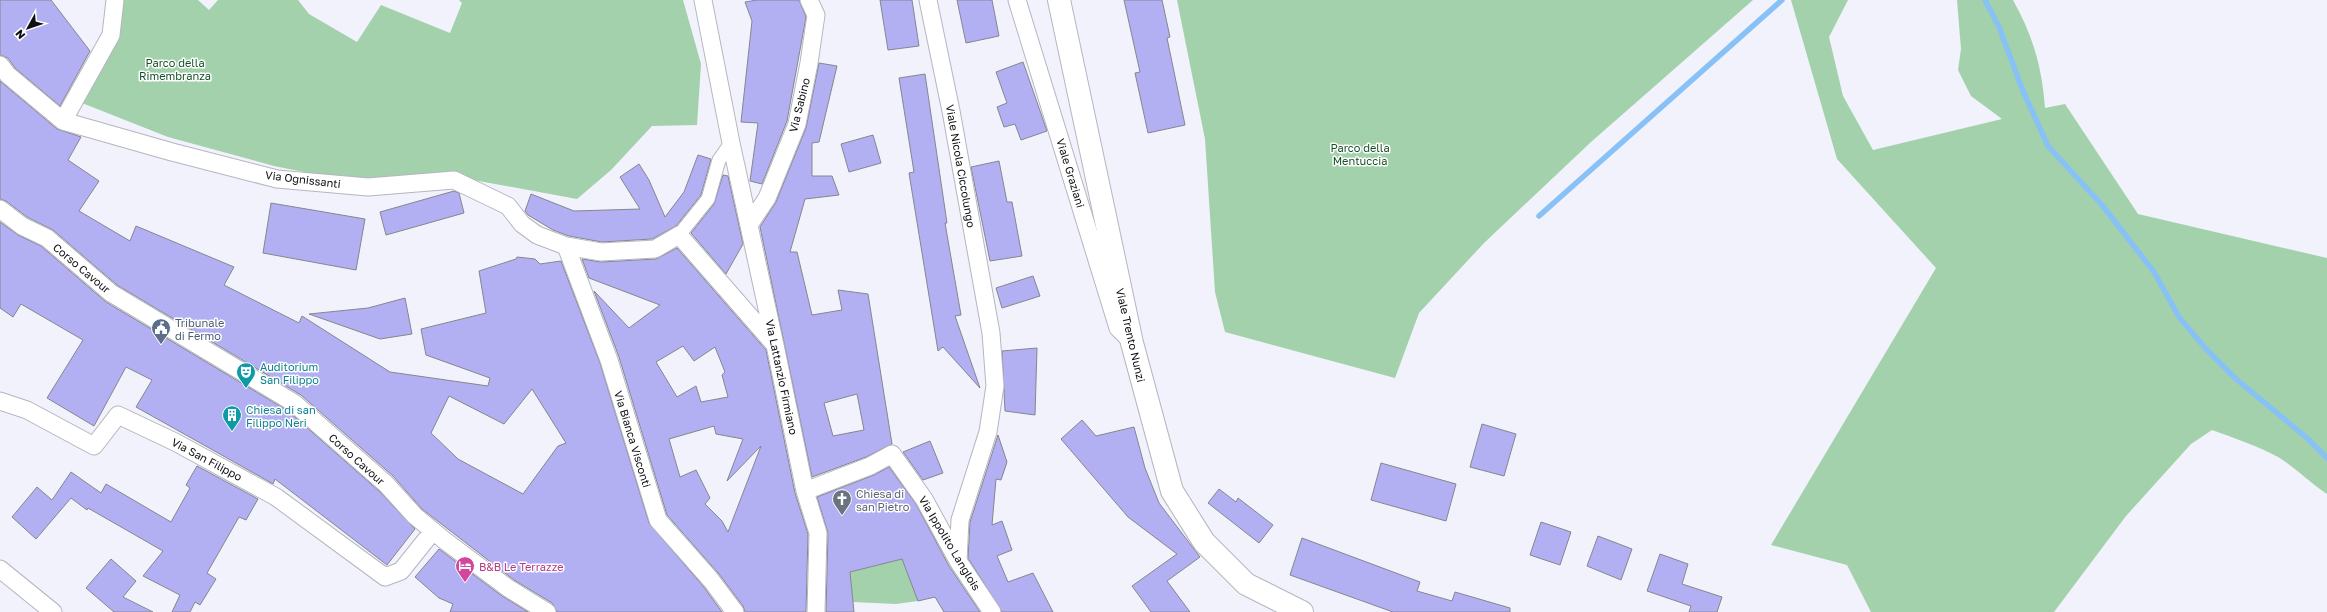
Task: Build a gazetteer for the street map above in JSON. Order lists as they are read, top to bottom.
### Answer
{
  "streets": {
    "main road": ["Viale Trento Nunzi"],
    "street": [
      "Via Sabino",
      "Viale Nicola Ciccolungo",
      "Viale Graziani",
      "Via Ognissanti",
      "Corso Cavour",
      "Via Lattanzio Firmiano",
      "Via Bianca Visconti",
      "Via San Filippo",
      "Via Ippolito Langlois"
    ]
  },
  "crossings": [
    ["Via Sabino", "Via Lattanzio Firmiano"],
    ["Viale Nicola Ciccolungo", "Via Ippolito Langlois"],
    ["Viale Graziani", "Viale Trento Nunzi"],
    ["Via Ognissanti", "Via Bianca Visconti"],
    ["Corso Cavour", "Via San Filippo"],
    ["Via Lattanzio Firmiano", "Via Ippolito Langlois"]
  ],
  "parks": ["Parco della Rimembranza", "Parco della Mentuccia"],
  "places": {
    "public building": ["Tribunale di Fermo"],
    "theatre": ["Auditorium San Filippo"],
    "building": ["Chiesa di san Filippo Neri"],
    "church": ["Chiesa di san Pietro"],
    "hotel": ["B&B Le Terrazze"]
  },
  "north": "bottom left"
}
